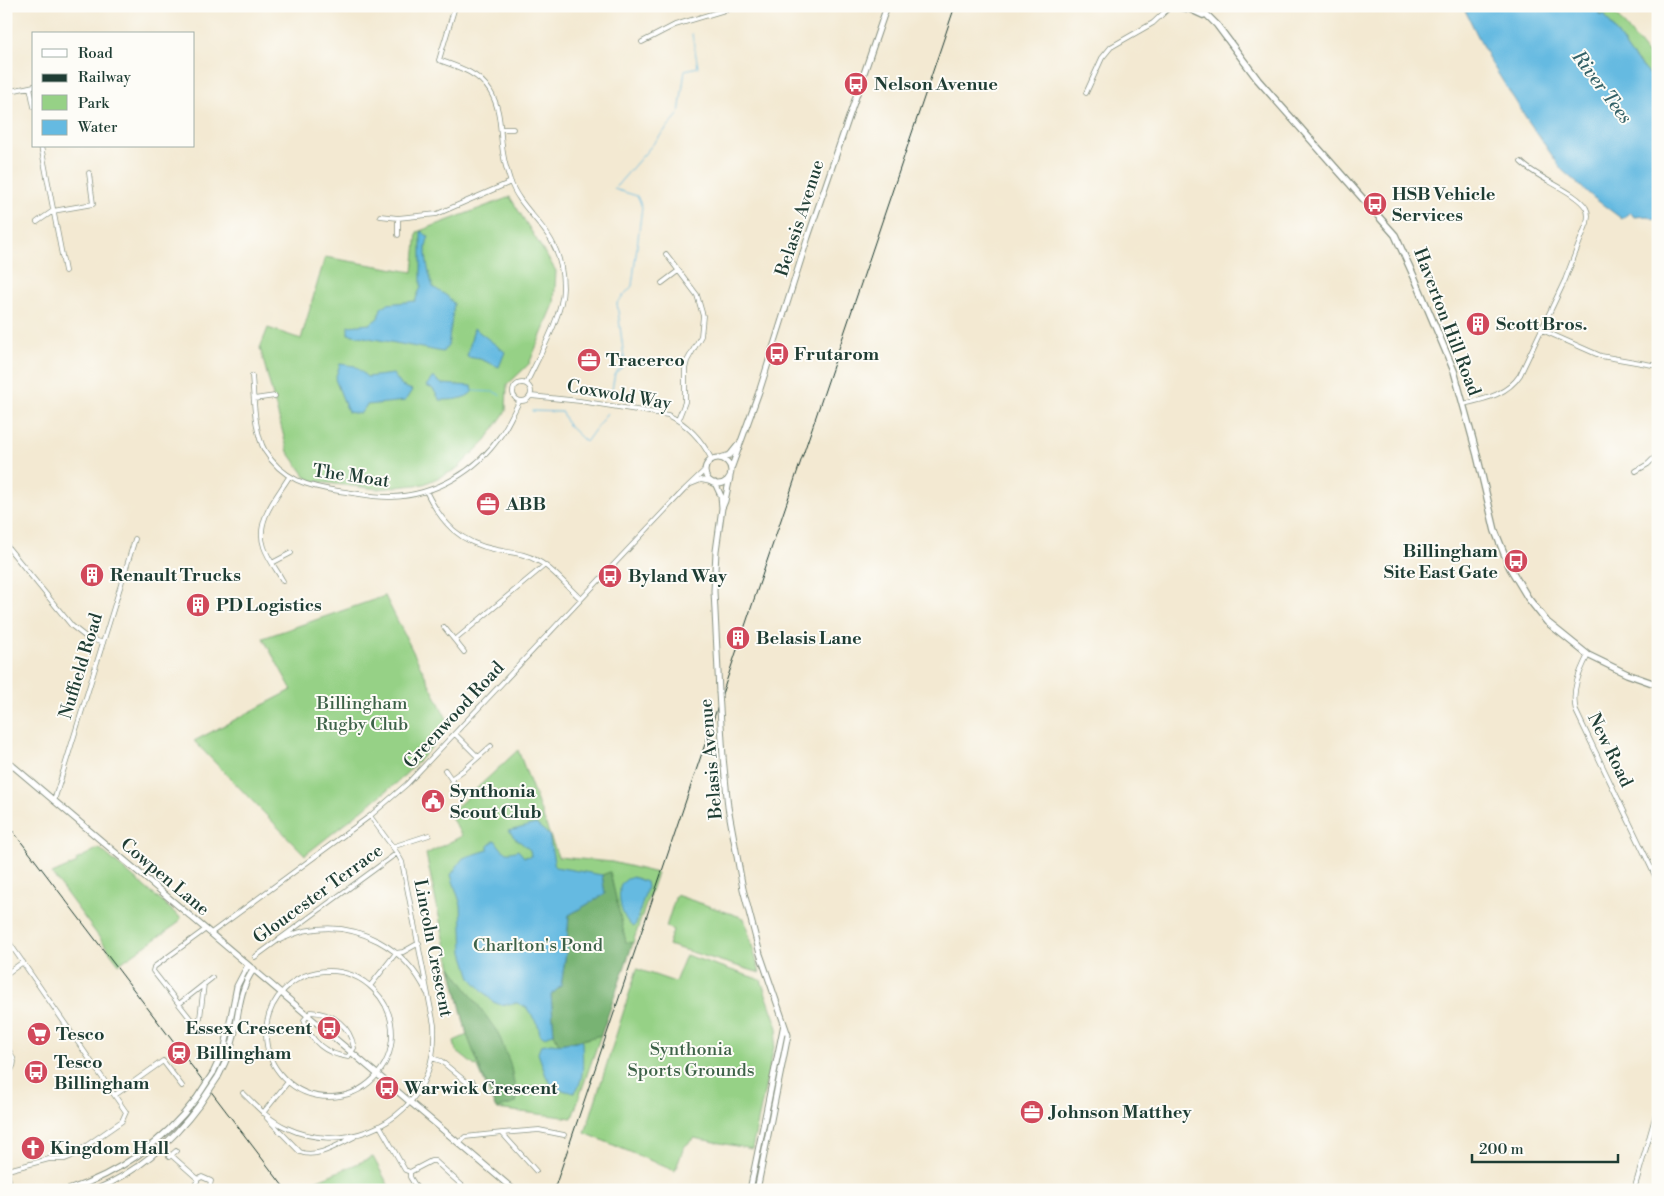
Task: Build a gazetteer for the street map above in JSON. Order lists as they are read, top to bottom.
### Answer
{
  "streets": {
    "main road": ["Belasis Avenue", "Haverton Hill Road", "Cowpen Lane"],
    "street": [
      "Coxwold Way",
      "The Moat",
      "Nuffield Road",
      "Greenwood Road",
      "New Road",
      "Gloucester Terrace",
      "Lincoln Crescent"
    ]
  },
  "crossings": [
    ["Belasis Avenue", "Coxwold Way"],
    ["Belasis Avenue", "Greenwood Road"],
    ["Haverton Hill Road", "New Road"],
    ["Coxwold Way", "The Moat"],
    ["Coxwold Way", "Greenwood Road"],
    ["Nuffield Road", "Cowpen Lane"],
    ["Greenwood Road", "Cowpen Lane"],
    ["Greenwood Road", "Lincoln Crescent"],
    ["Cowpen Lane", "Lincoln Crescent"],
    ["Gloucester Terrace", "Lincoln Crescent"]
  ],
  "water": ["River Tees"],
  "parks": ["Billingham Rugby Club", "Charlton's Pond", "Synthonia Sports Grounds"],
  "places": {
    "bus stop": [
      "Nelson Avenue",
      "HSB Vehicle Services",
      "Frutarom",
      "Billingham Site East Gate",
      "Byland Way",
      "Essex Crescent",
      "Tesco Billingham",
      "Warwick Crescent"
    ],
    "building": [
      "Scott Bros.",
      "Renault Trucks",
      "PD Logistics",
      "Belasis Lane"
    ],
    "office": ["Tracerco", "ABB", "Johnson Matthey"],
    "public building": ["Synthonia Scout Club"],
    "supermarket": ["Tesco"],
    "station": ["Billingham"],
    "church": ["Kingdom Hall"]
  },
  "legend": [
    "Road",
    "Railway",
    "Park",
    "Water"
  ],
  "scale_bar": "200 m"
}
